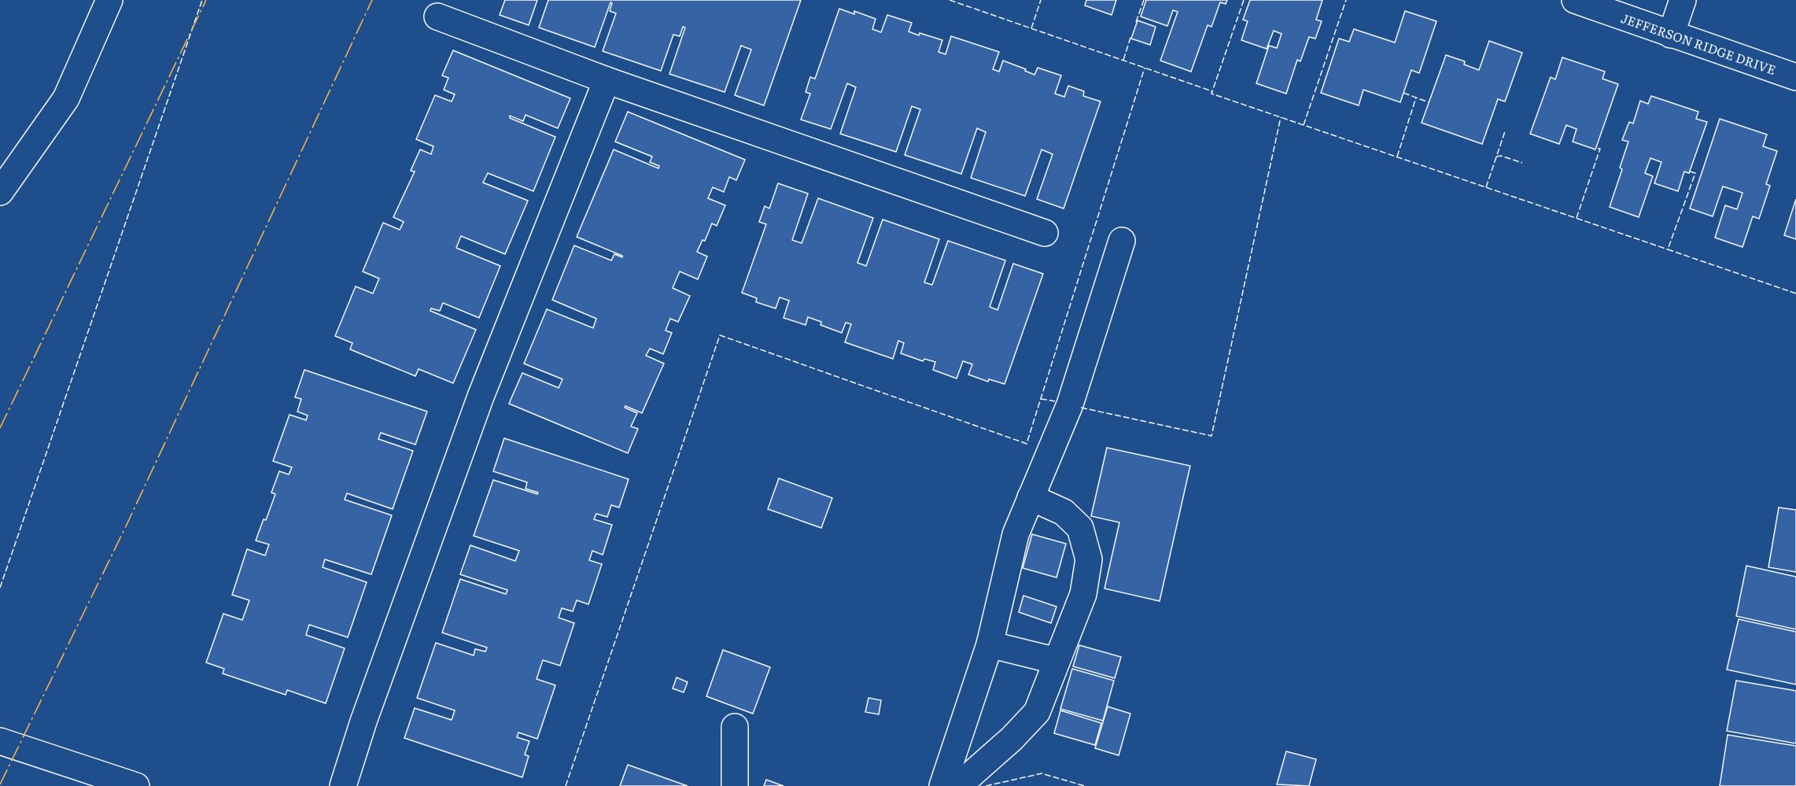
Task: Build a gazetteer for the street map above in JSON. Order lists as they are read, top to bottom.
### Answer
{
  "streets": {
    "street": ["JEFFERSON RIDGE DRIVE"]
  }
}
